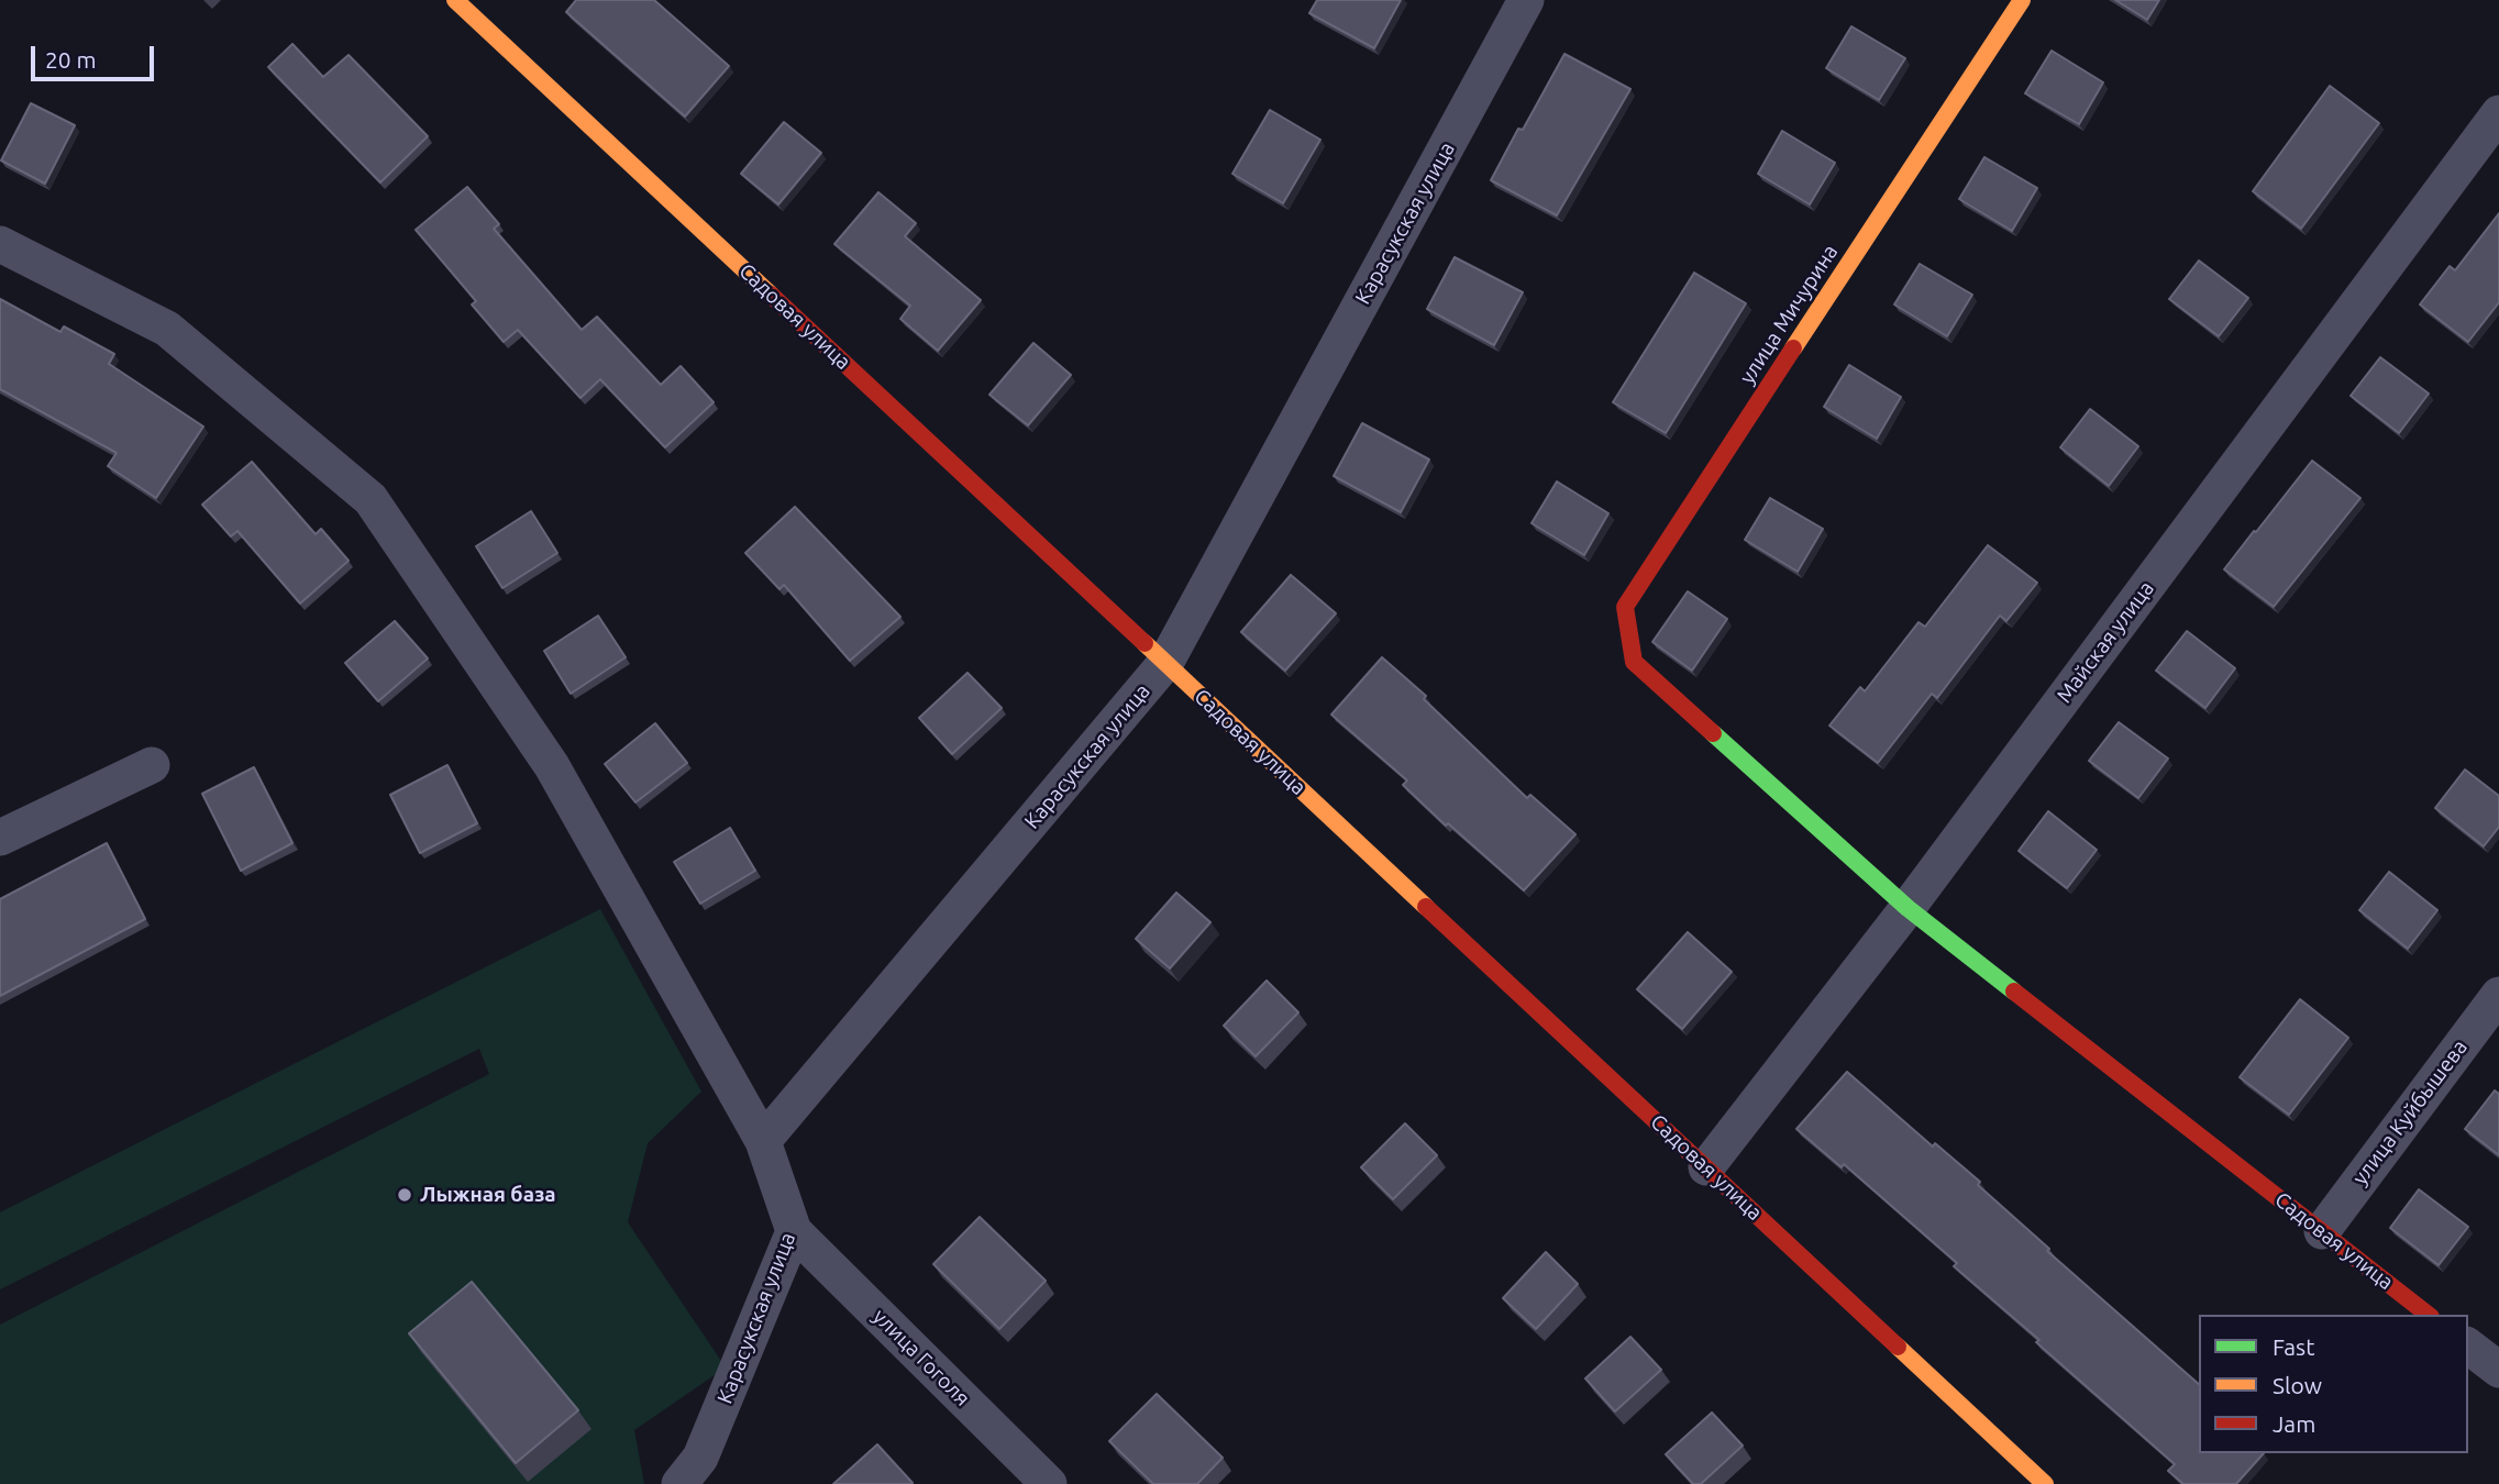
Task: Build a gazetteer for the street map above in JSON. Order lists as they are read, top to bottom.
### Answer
{
  "streets": {
    "street": [
      "Карасукская улица",
      "улица Мичурина",
      "Садовая улица",
      "Майская улица",
      "улица Куйбышева",
      "улица Гоголя"
    ]
  },
  "crossings": [
    ["Карасукская улица", "Садовая улица"],
    ["Карасукская улица", "улица Гоголя"],
    ["улица Мичурина", "Садовая улица"],
    ["Садовая улица", "Майская улица"],
    ["Садовая улица", "улица Куйбышева"]
  ],
  "places": ["Лыжная база"],
  "legend": ["Fast", "Slow", "Jam"],
  "scale_bar": "20 m"
}
